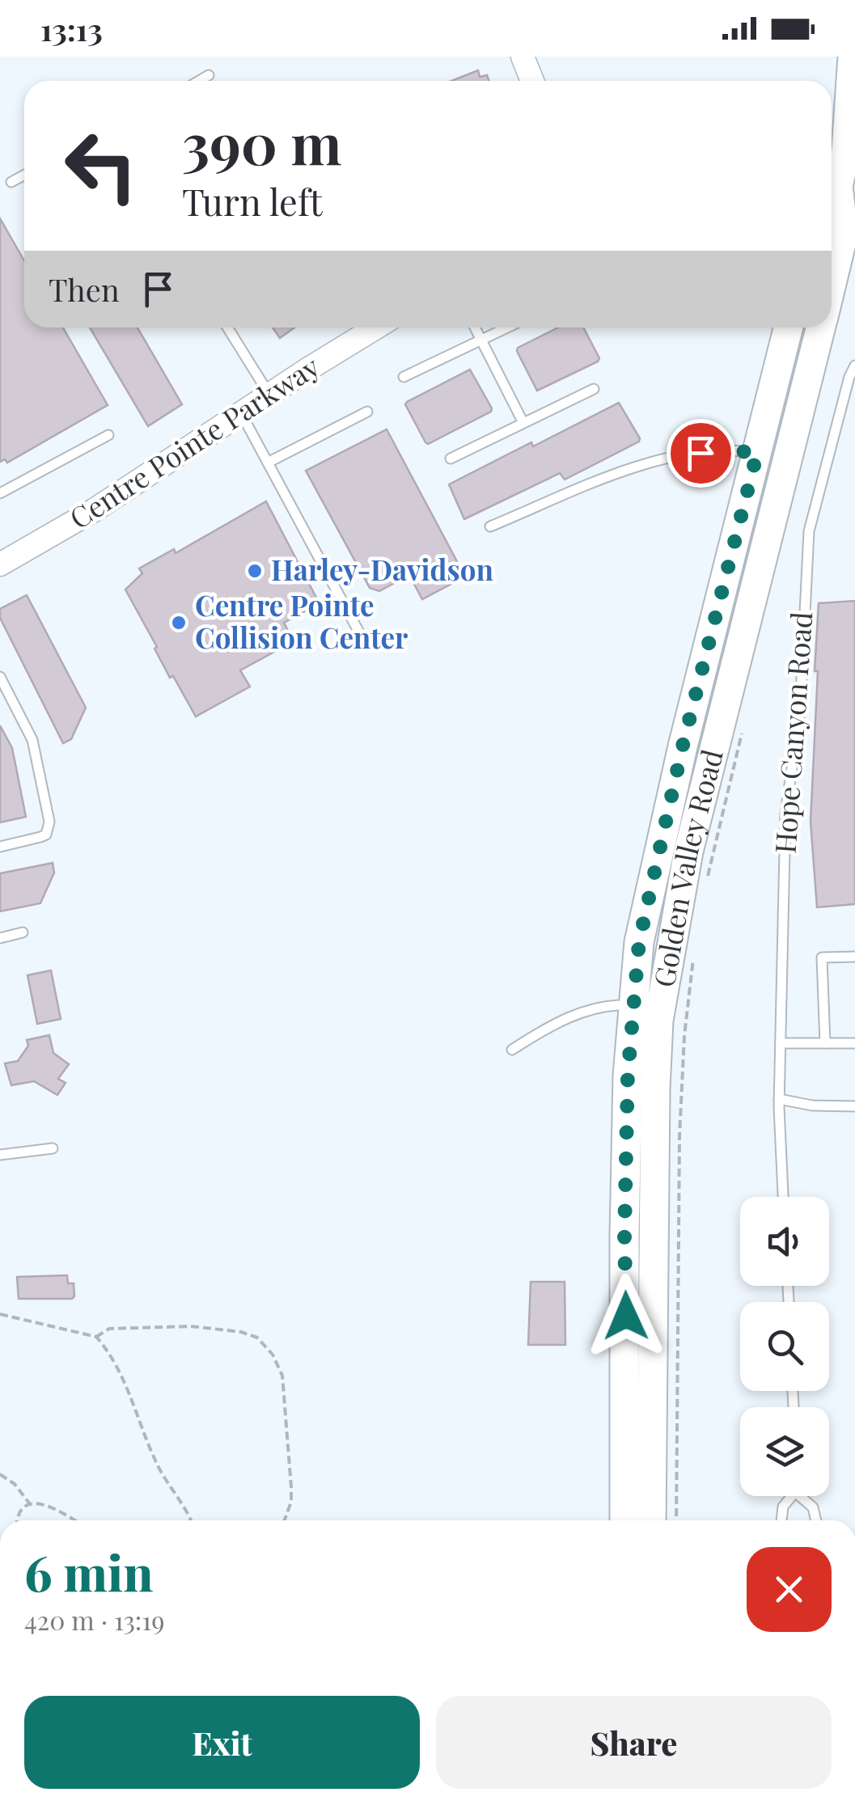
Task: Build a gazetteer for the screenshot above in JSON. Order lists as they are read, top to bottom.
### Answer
{
  "streets": {
    "main road": ["Golden Valley Road"],
    "street": ["Centre Pointe Parkway"],
    "lane": ["Hope Canyon Road"]
  },
  "places": ["Harley-Davidson", "Centre Pointe Collision Center"],
  "page": {
    "status": "13:13",
    "turn": ["390 m", "Turn left"],
    "then": "Then",
    "heading": ["6 min", "420 m · 13:19"],
    "buttons": ["Exit", "Share"]
  }
}
